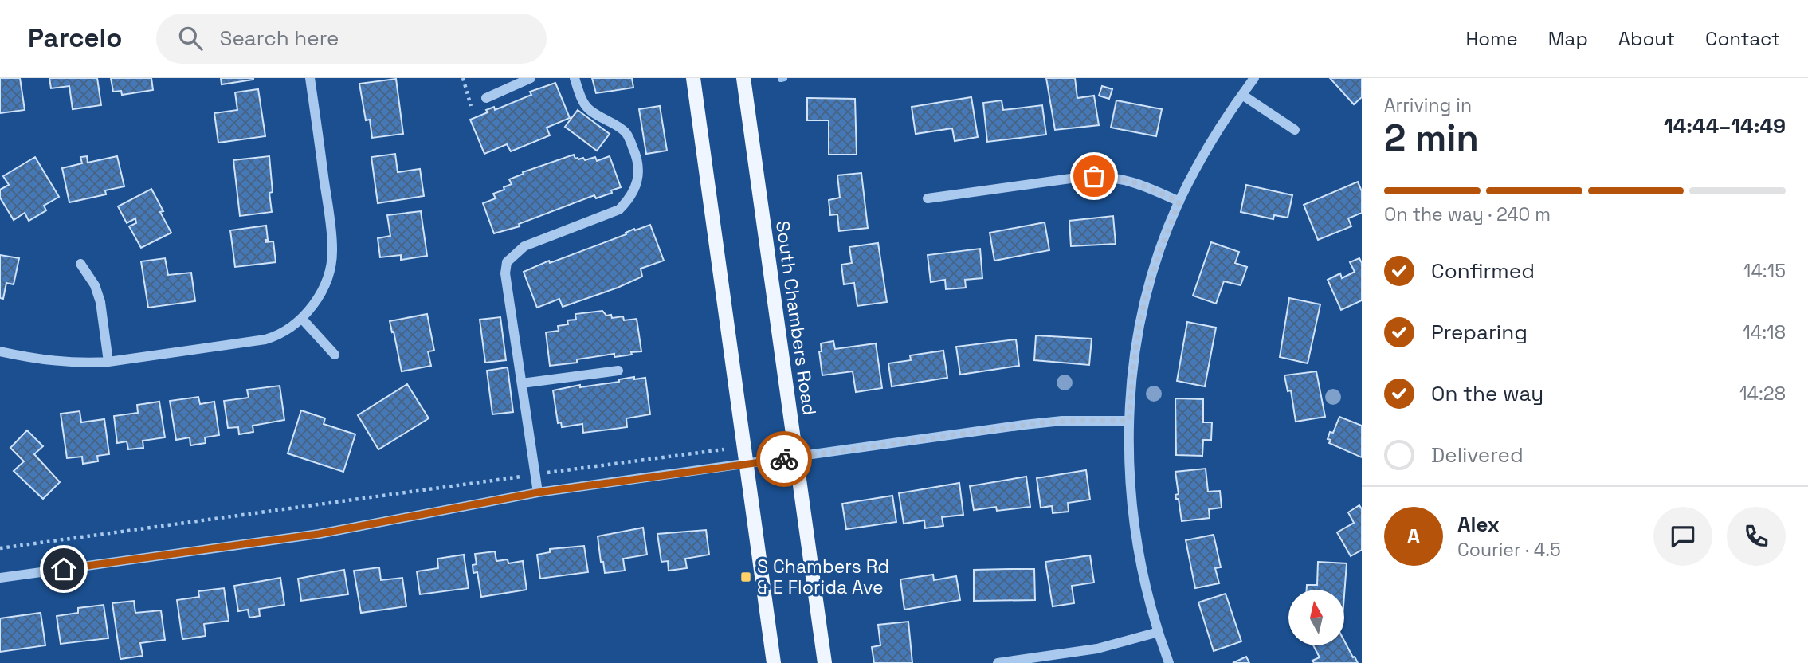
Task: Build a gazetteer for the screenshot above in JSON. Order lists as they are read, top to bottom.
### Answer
{
  "streets": {
    "main road": ["South Chambers Road"]
  },
  "places": {
    "transit": ["S Chambers Rd & E Florida Ave"]
  },
  "north": "top",
  "page": {
    "header": "Parcelo",
    "search": "Search here",
    "nav": [
      "Home",
      "Map",
      "About",
      "Contact"
    ],
    "heading": ["2 min", "Arriving in", "14:44–14:49"],
    "panel": ["Alex", "Courier · 4.5"],
    "bar": "On the way · 240 m",
    "list": [
      ["Confirmed", "14:15"],
      ["Preparing", "14:18"],
      ["On the way", "14:28"],
      "Delivered"
    ],
    "round": "A"
  }
}
